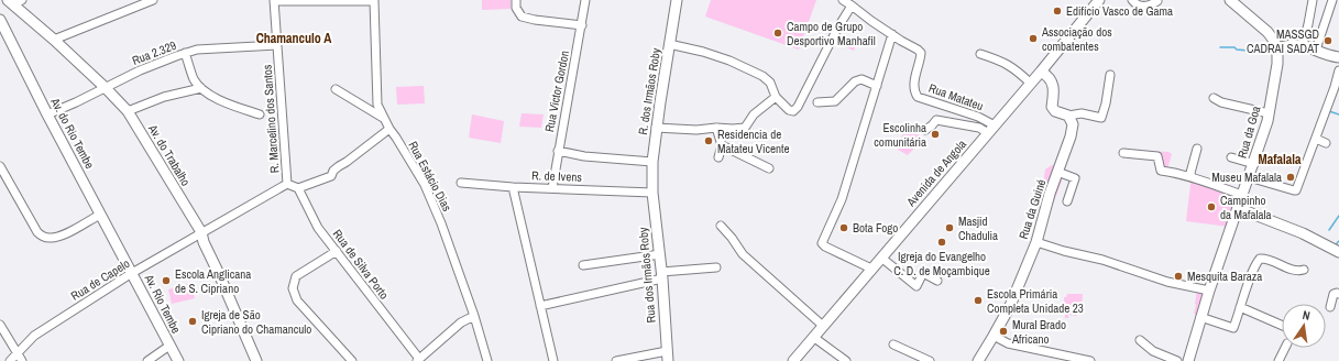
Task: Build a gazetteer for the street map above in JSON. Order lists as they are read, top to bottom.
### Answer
{
  "streets": {
    "main road": [
      "R. dos Irmãos Roby",
      "Rua da Goa",
      "Av. do Rio Tembe",
      "Av. do Trabalho",
      "Avenida de Angola",
      "Rua da Guiné",
      "Rua dos Irmãos Roby",
      "Av. Rio Tembe"
    ],
    "street": [
      "Rua 2.329",
      "Rua Victor Gordon",
      "Rua Matateu",
      "R. Marcelino dos Santos",
      "Rua Estácio Dias",
      "R. de Ivens",
      "Rua de Silva Porto",
      "Rua de Capelo"
    ]
  },
  "crossings": [
    ["Rua 2.329", "R. Marcelino dos Santos"],
    ["Rua 2.329", "Av. do Rio Tembe"],
    ["Rua 2.329", "Av. do Trabalho"],
    ["Rua Victor Gordon", "R. de Ivens"],
    ["R. dos Irmãos Roby", "R. de Ivens"],
    ["R. dos Irmãos Roby", "Rua dos Irmãos Roby"],
    ["Rua Matateu", "Avenida de Angola"],
    ["R. Marcelino dos Santos", "Rua Estácio Dias"],
    ["R. Marcelino dos Santos", "Rua de Capelo"],
    ["Av. do Rio Tembe", "Av. Rio Tembe"],
    ["Av. do Trabalho", "Rua de Capelo"],
    ["R. de Ivens", "Rua dos Irmãos Roby"],
    ["Rua de Capelo", "Av. Rio Tembe"]
  ],
  "districts": ["Chamanculo A", "Mafalala"],
  "places": [
    "Edifício Vasco de Gama",
    "Campo de Grupo Desportivo Manhafil",
    "Associação dos combatentes",
    "MASSGD CADRAI SADAT",
    "Escolinha comunitária",
    "Residencia de Matateu Vicente",
    "Museu Mafalala",
    "Campinho da Mafalala",
    "Bota Fogo",
    "Masjid Chadulia",
    "Igreja do Evangelho C. D. de Moçambique",
    "Mesquita Baraza",
    "Escola Anglicana de S. Cipriano",
    "Escola Primária Completa Unidade 23",
    "Igreja de São Cipriano do Chamanculo",
    "Mural Brado Africano"
  ],
  "north": "top"
}
